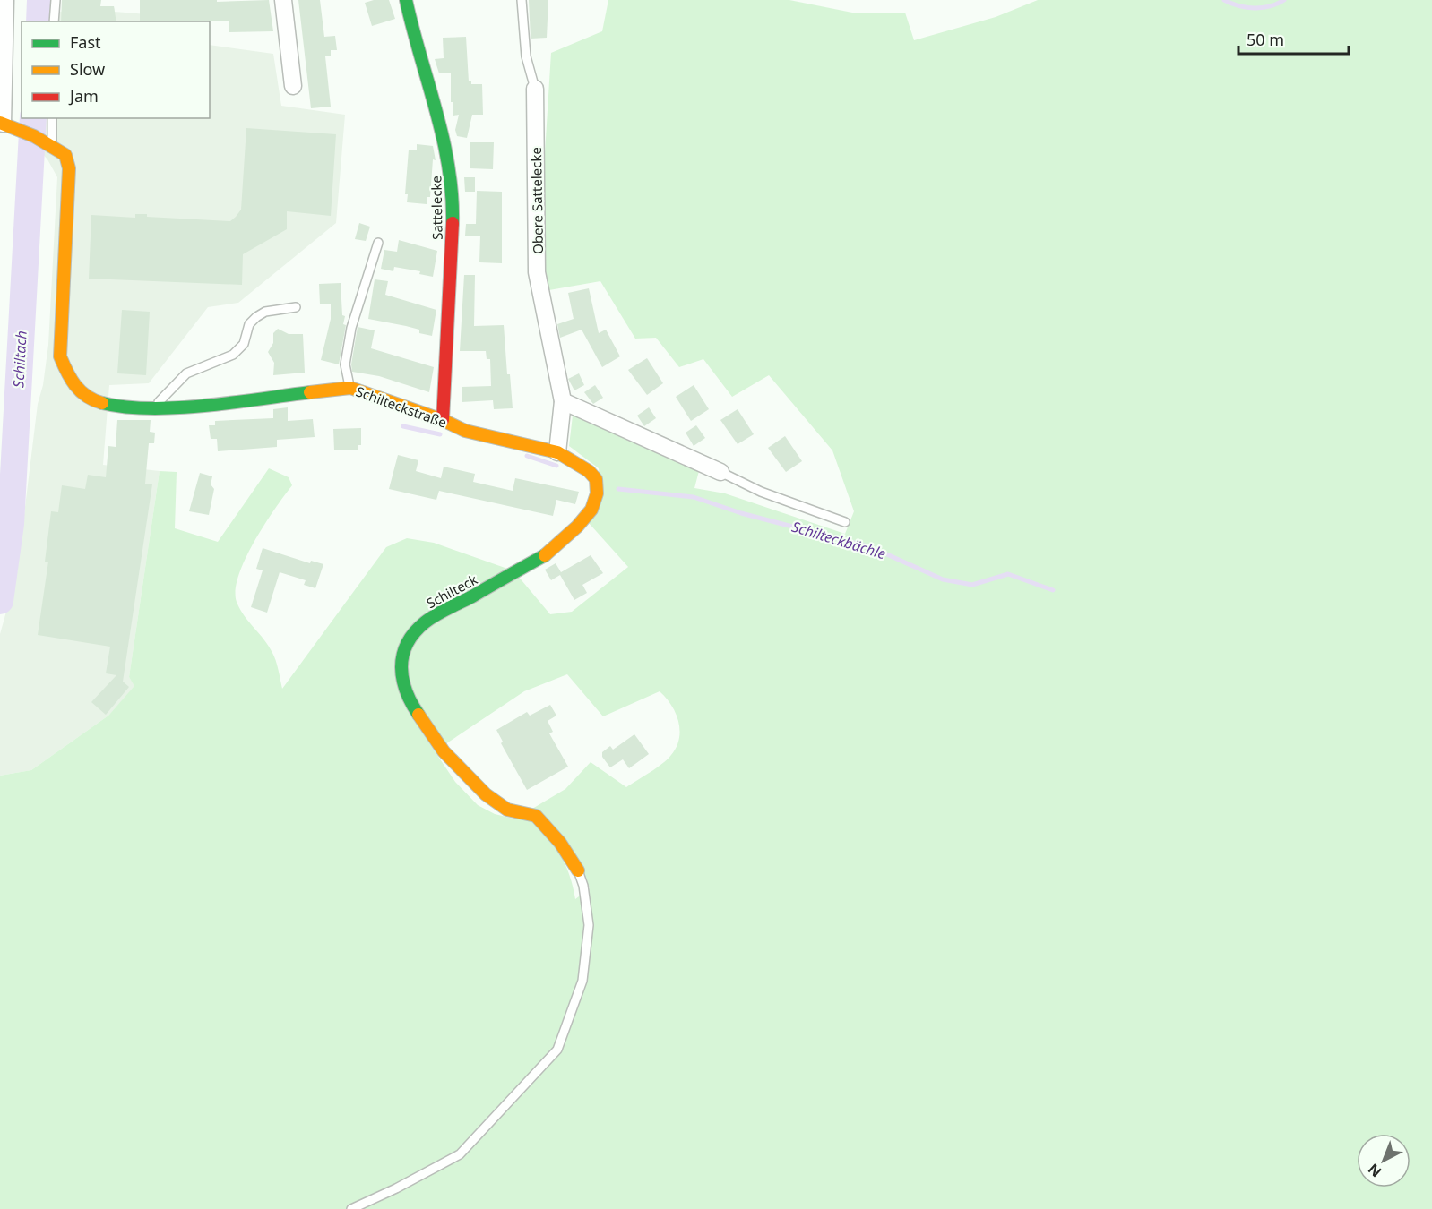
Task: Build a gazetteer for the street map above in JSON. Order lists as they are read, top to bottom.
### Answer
{
  "streets": {
    "street": [
      "Obere Sattelecke",
      "Sattelecke",
      "Schilteckstraße",
      "Schilteck"
    ]
  },
  "crossings": [
    ["Sattelecke", "Schilteckstraße"],
    ["Schilteckstraße", "Schilteck"]
  ],
  "water": ["Schiltach", "Schilteckbächle"],
  "legend": ["Fast", "Slow", "Jam"],
  "scale_bar": "50 m",
  "north": "bottom left"
}
